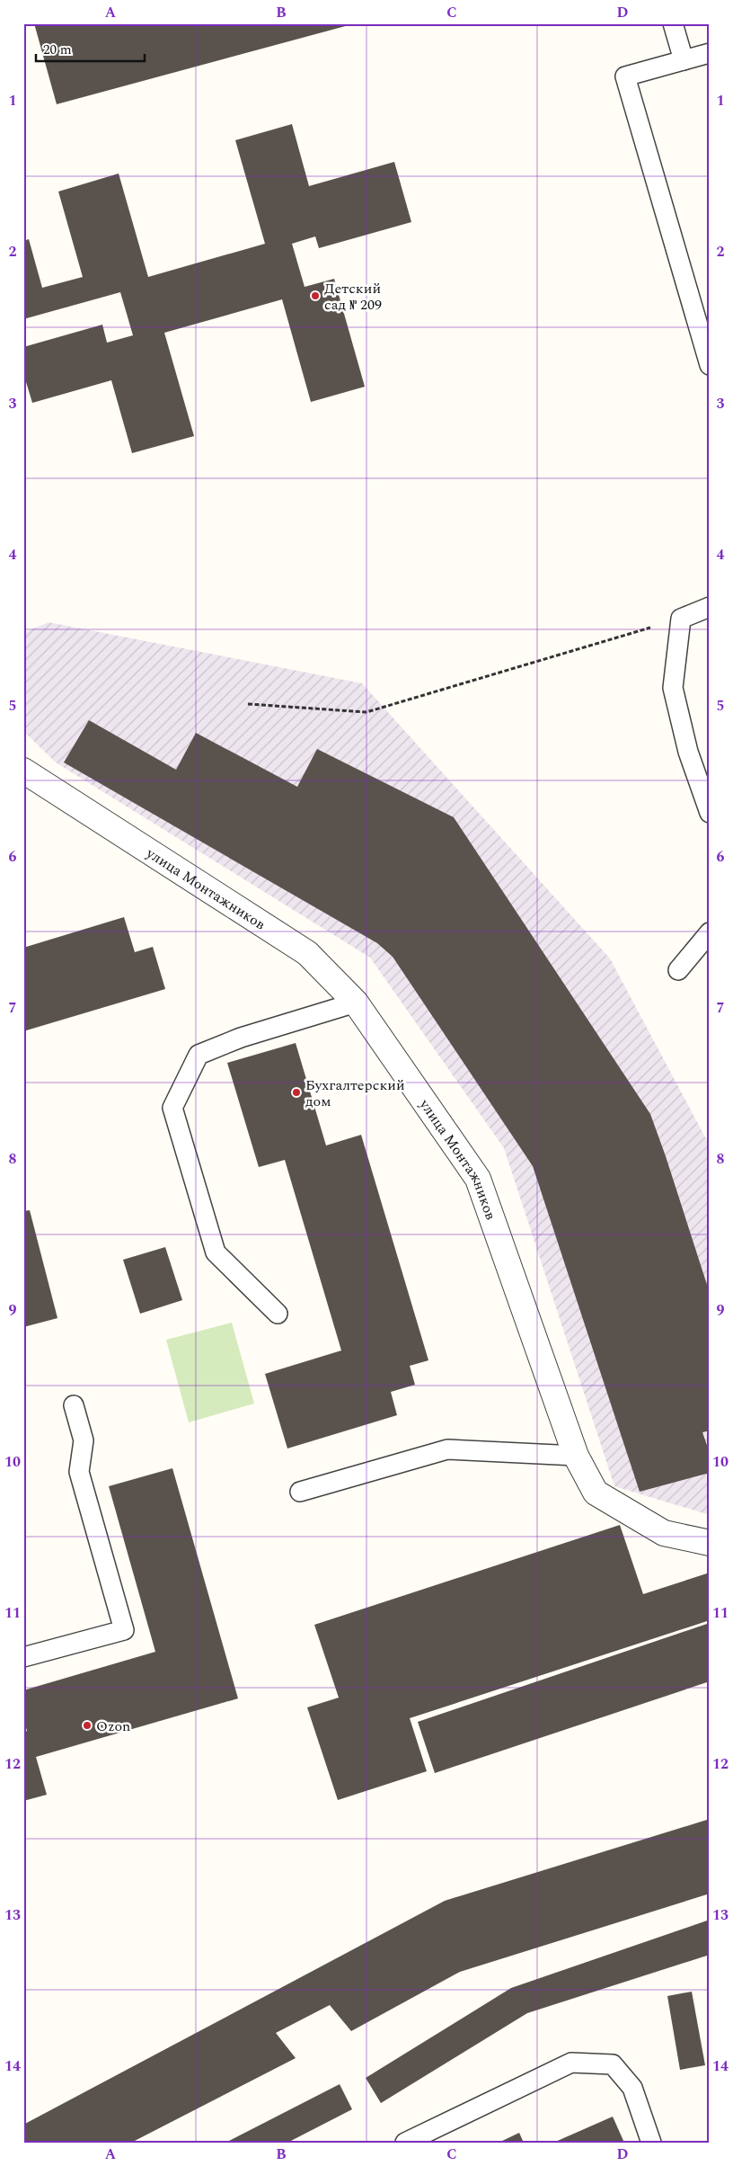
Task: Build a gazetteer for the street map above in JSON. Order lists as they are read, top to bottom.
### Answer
{
  "streets": {
    "street": ["улица Монтажников"]
  },
  "places": ["Детский сад № 209", "Бухгалтерский дом", "Ozon"],
  "scale_bar": "20 m",
  "grid": {
    "columns": [
      "A",
      "B",
      "C",
      "D"
    ],
    "rows": [
      "1",
      "2",
      "3",
      "4",
      "5",
      "6",
      "7",
      "8",
      "9",
      "10",
      "11",
      "12",
      "13",
      "14"
    ]
  }
}
